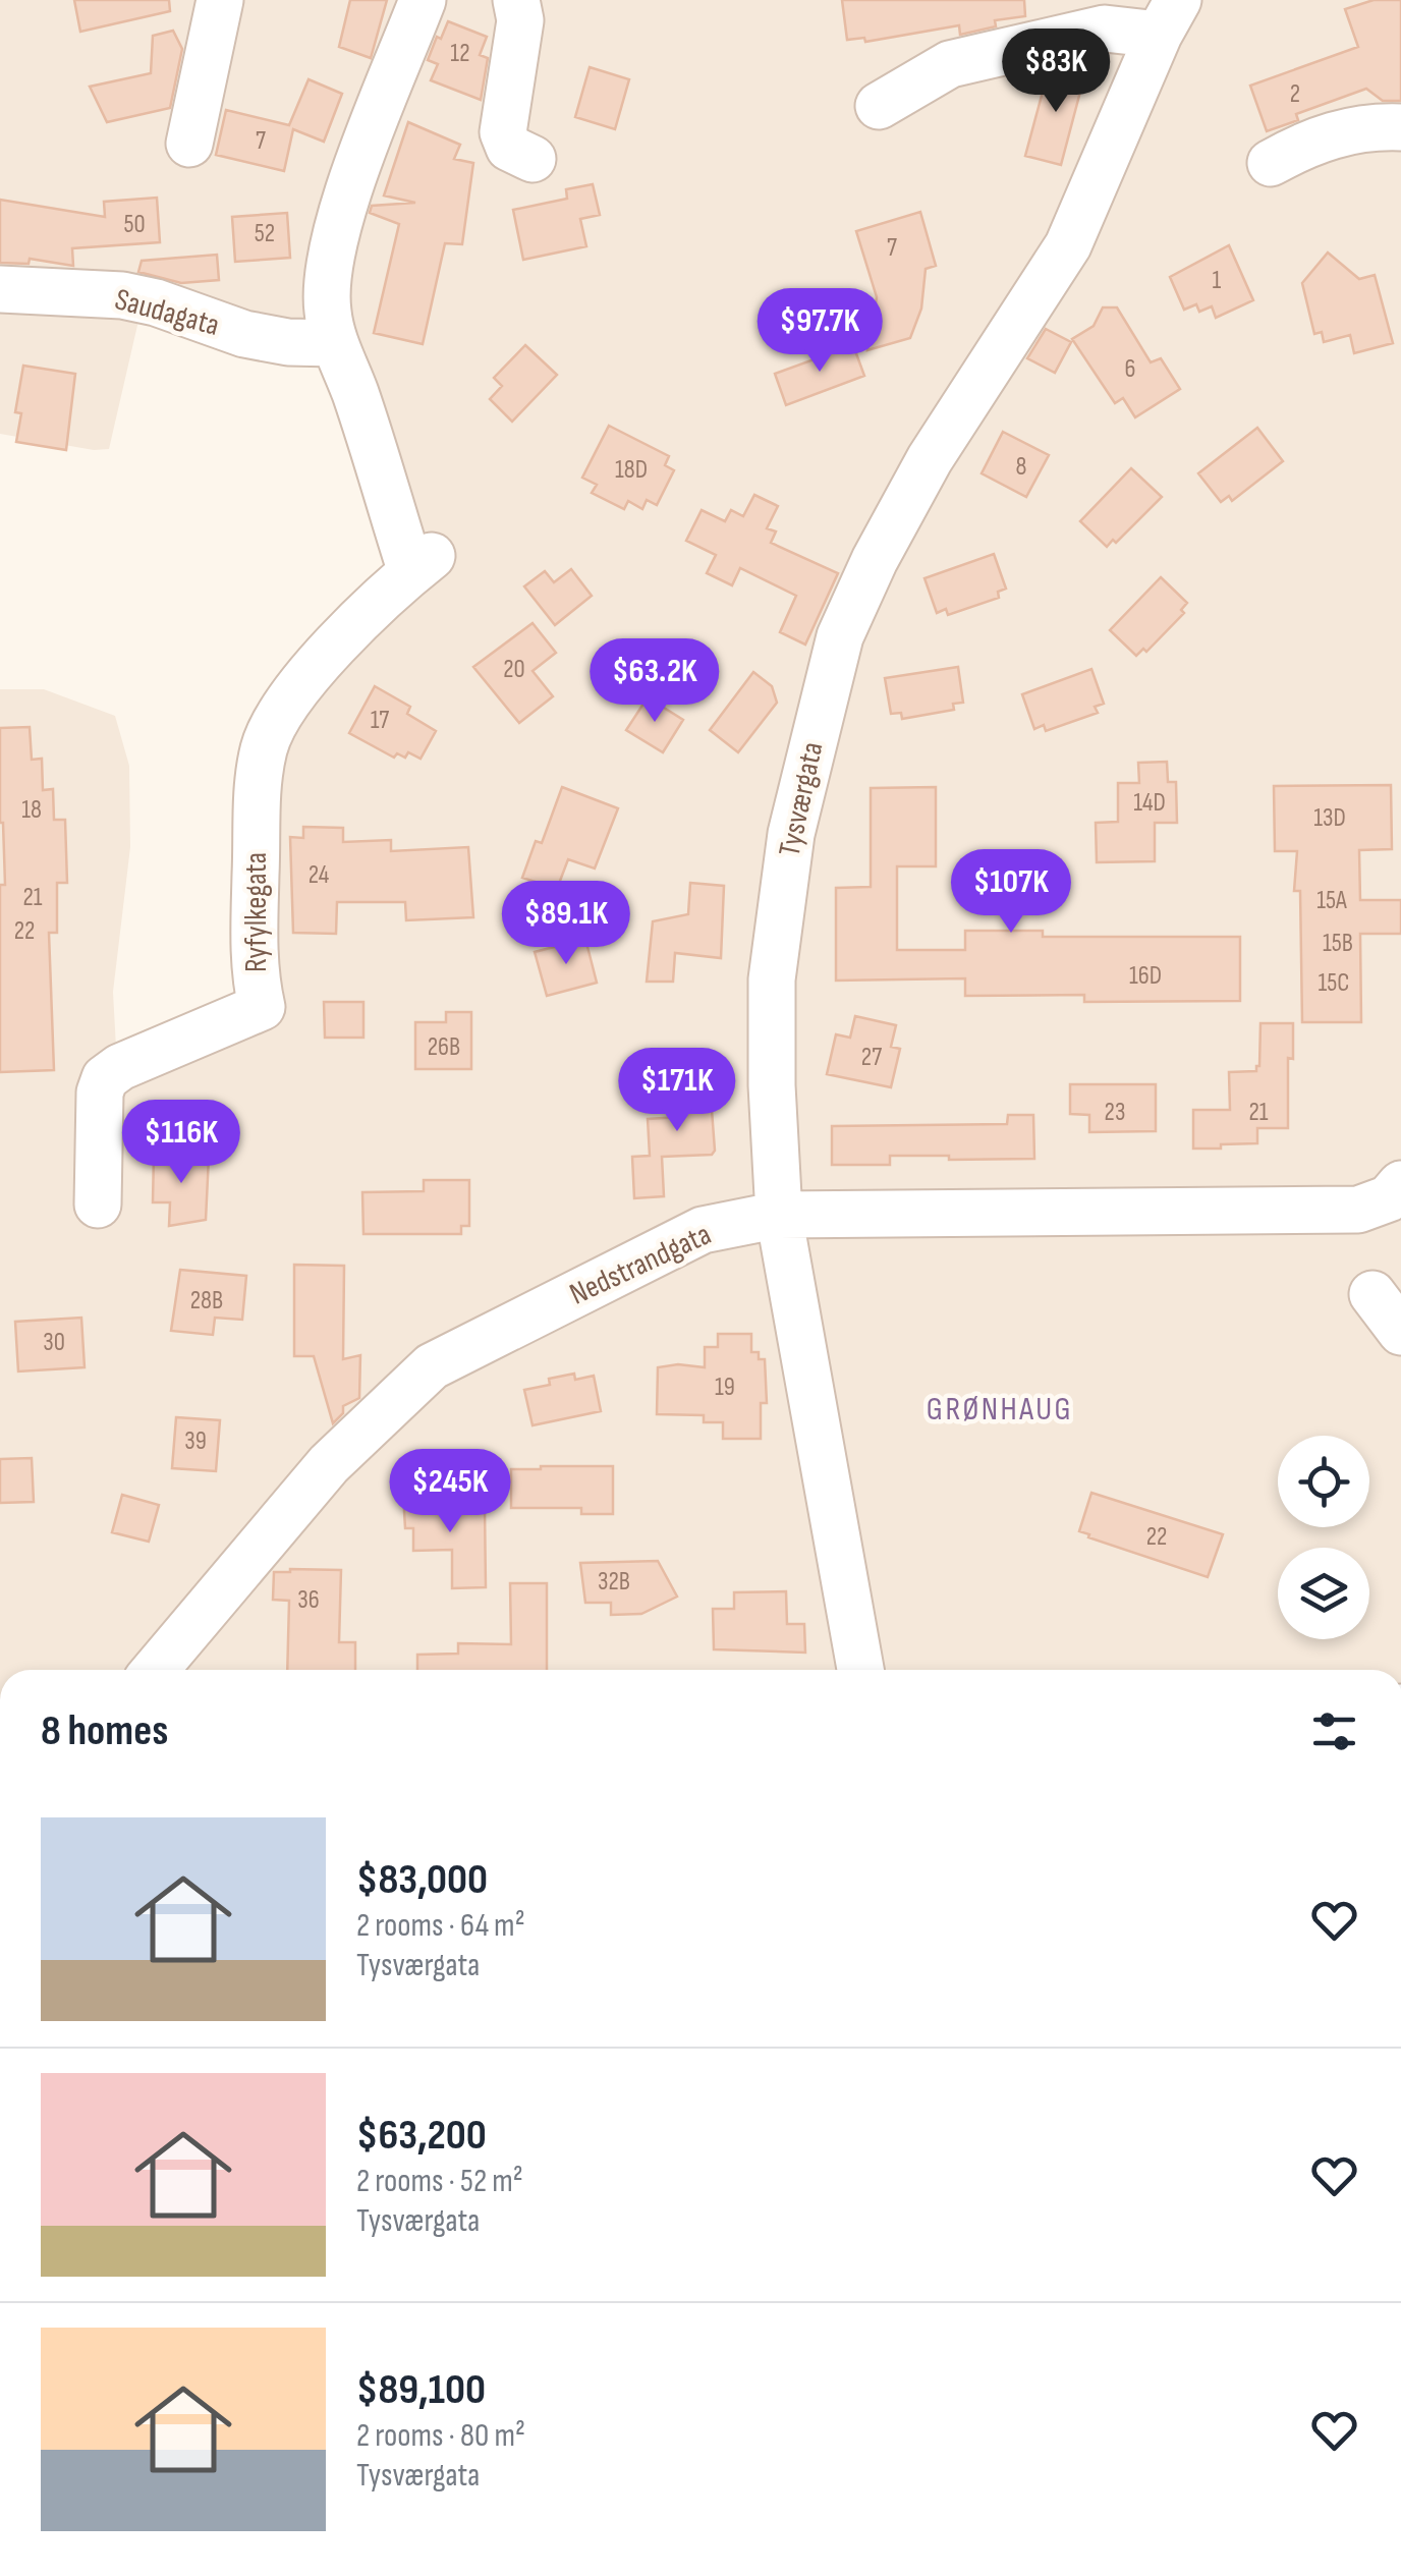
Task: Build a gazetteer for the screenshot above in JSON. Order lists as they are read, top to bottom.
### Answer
{
  "streets": {
    "street": [
      "Saudagata",
      "Tysværgata",
      "Ryfylkegata",
      "Nedstrandgata"
    ]
  },
  "crossings": [
    ["Saudagata", "Ryfylkegata"],
    ["Tysværgata", "Nedstrandgata"]
  ],
  "districts": ["GRØNHAUG"],
  "house_numbers": [
    "12",
    "2",
    "7",
    "50",
    "52",
    "7",
    "1",
    "6",
    "8",
    "18D",
    "20",
    "17",
    "14D",
    "18",
    "13D",
    "24",
    "21",
    "15A",
    "22",
    "15B",
    "16D",
    "15C",
    "26B",
    "27",
    "23",
    "21",
    "28B",
    "30",
    "19",
    "39",
    "22",
    "32B",
    "36"
  ],
  "page": {
    "price": [
      "$83K",
      "$97.7K",
      "$63.2K",
      "$107K",
      "$89.1K",
      "$171K",
      "$116K",
      "$245K"
    ],
    "heading": "8 homes",
    "list": [
      {
        "name": "$83,000",
        "note": "2 rooms · 64 m² · Tysværgata"
      },
      {
        "name": "$63,200",
        "note": "2 rooms · 52 m² · Tysværgata"
      },
      {
        "name": "$89,100",
        "note": "2 rooms · 80 m² · Tysværgata"
      }
    ]
  }
}
